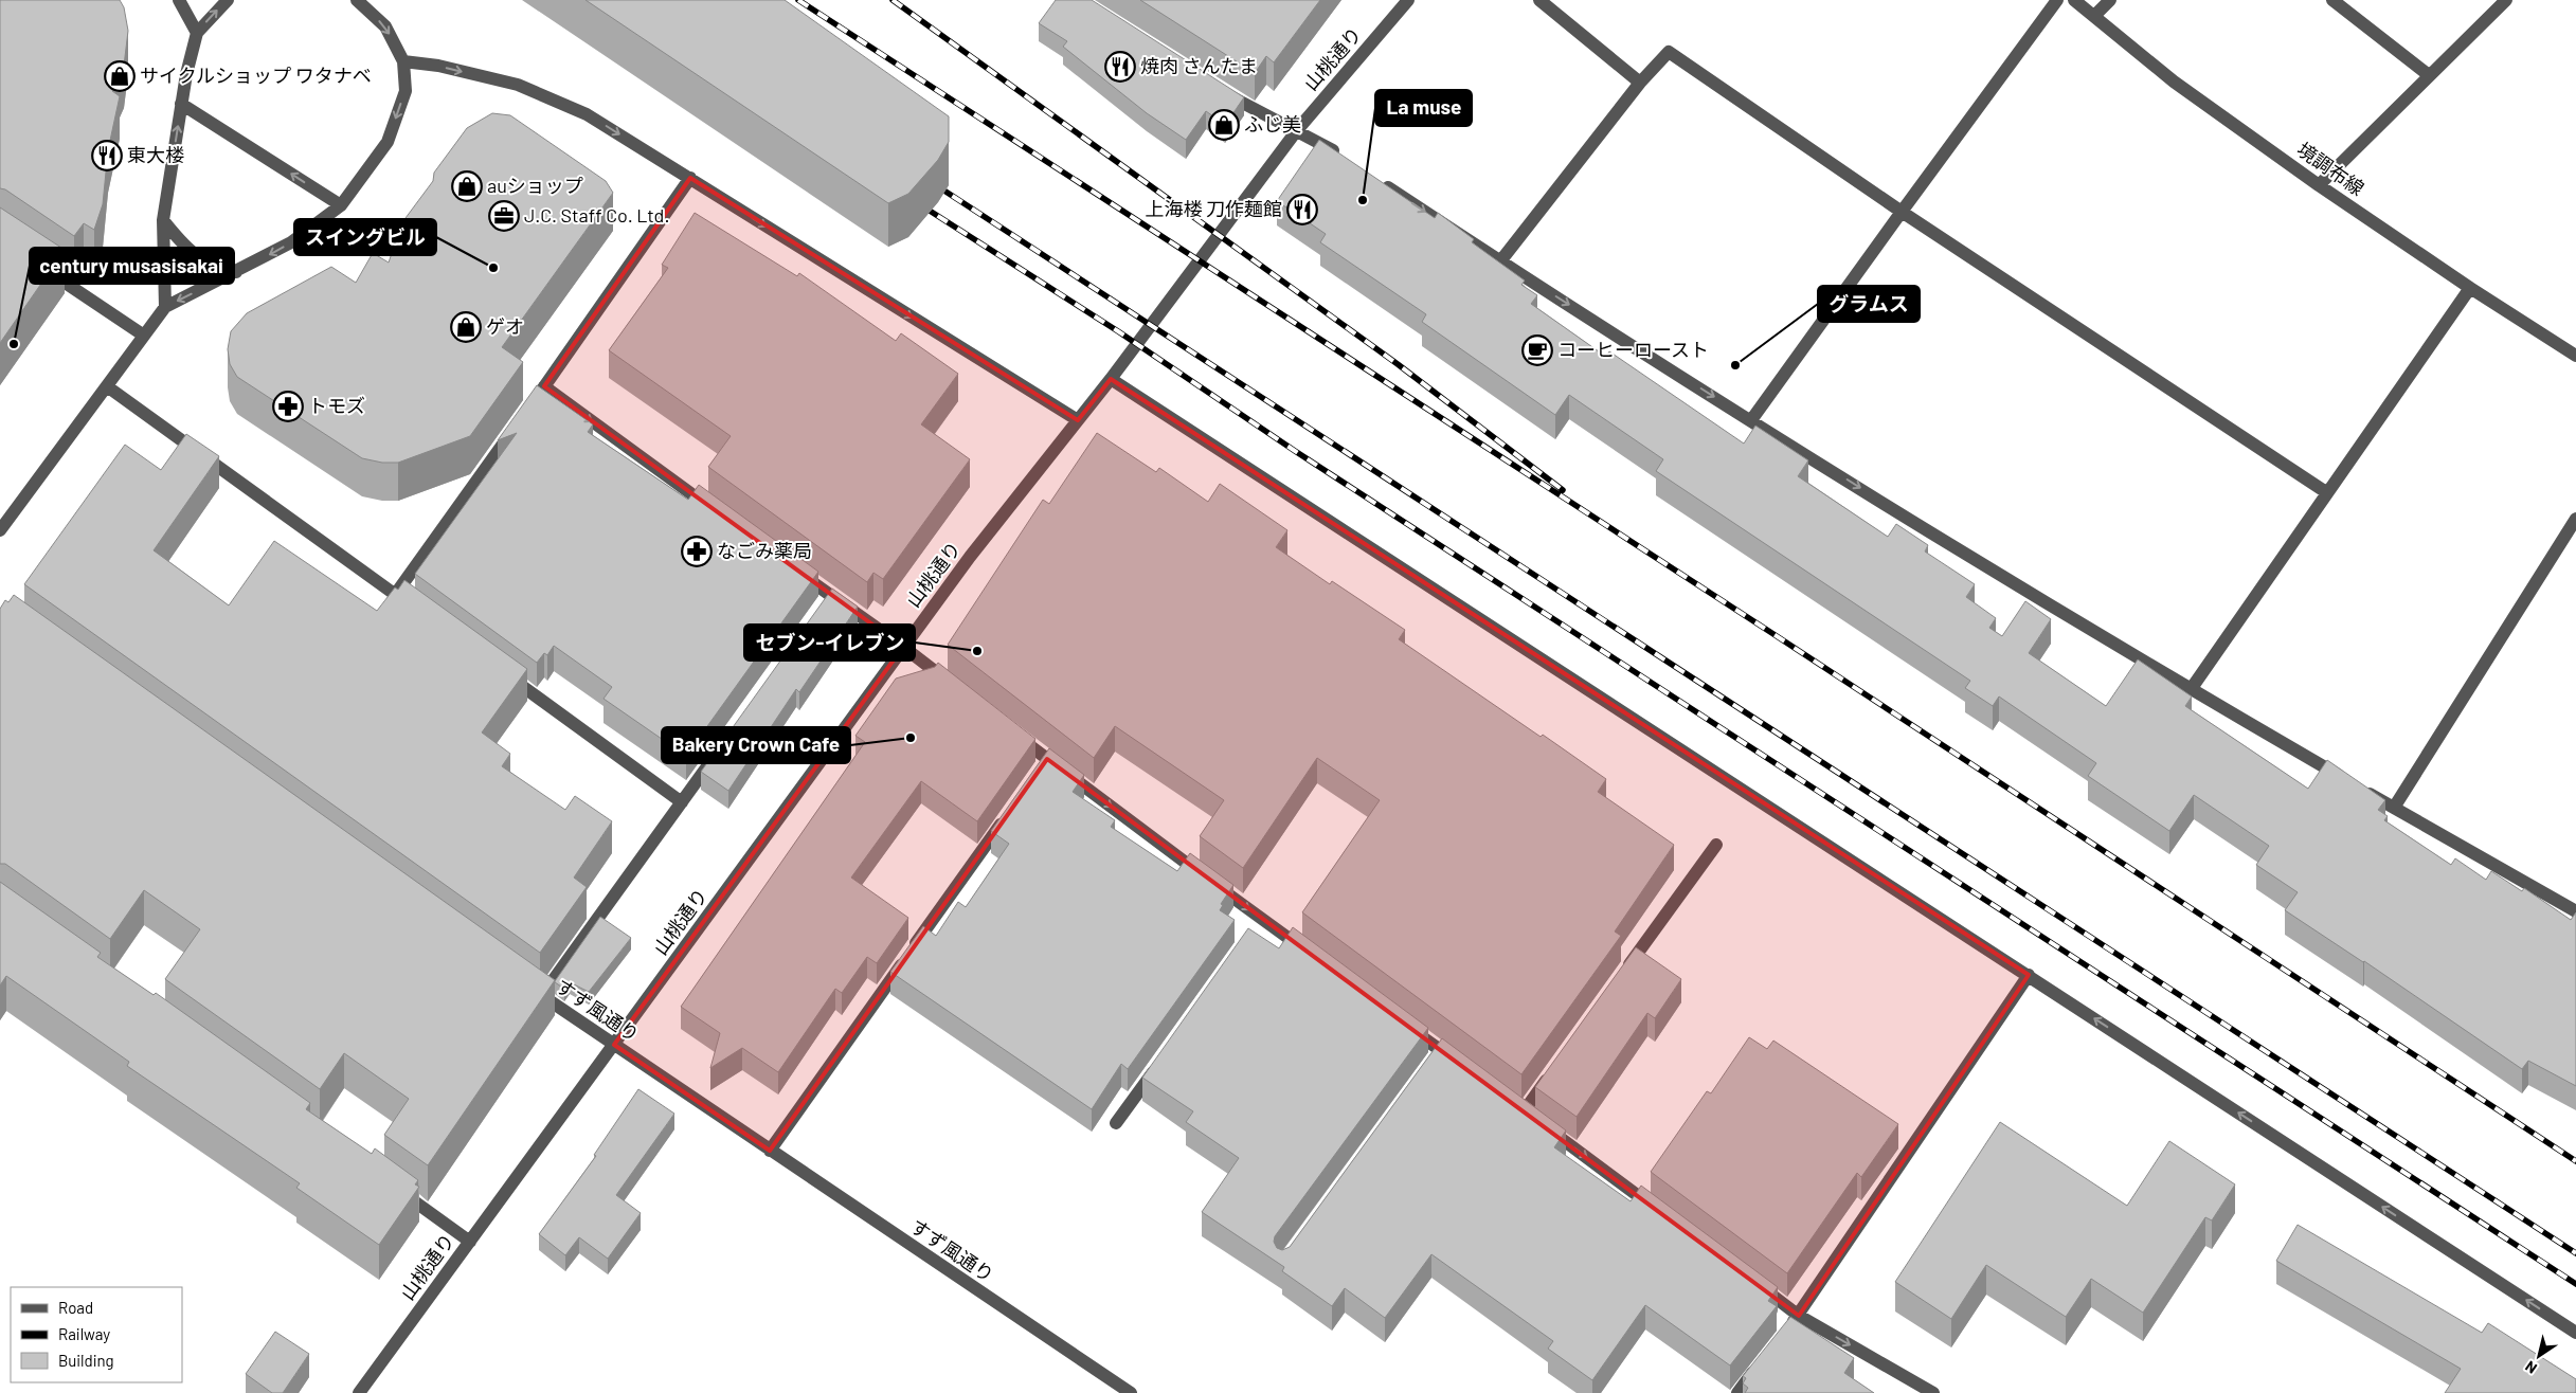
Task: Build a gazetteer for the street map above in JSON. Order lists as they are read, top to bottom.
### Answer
{
  "streets": {
    "street": ["山桃通り", "境調布線", "すず風通り"]
  },
  "crossings": [
    ["山桃通り", "すず風通り"]
  ],
  "places": {
    "restaurant": ["焼肉 さんたま", "東大楼", "上海楼 刀作麺館"],
    "shop": [
      "サイクルショップ ワタナベ",
      "ふじ美",
      "auショップ",
      "ゲオ"
    ],
    "other": [
      "La muse",
      "スイングビル",
      "century musasisakai",
      "グラムス",
      "セブン-イレブン",
      "Bakery Crown Cafe"
    ],
    "office": ["J.C. Staff Co. Ltd."],
    "cafe": ["コーヒーロースト"],
    "pharmacy": ["トモズ", "なごみ薬局"]
  },
  "legend": ["Road", "Railway", "Building"],
  "north": "bottom left"
}
